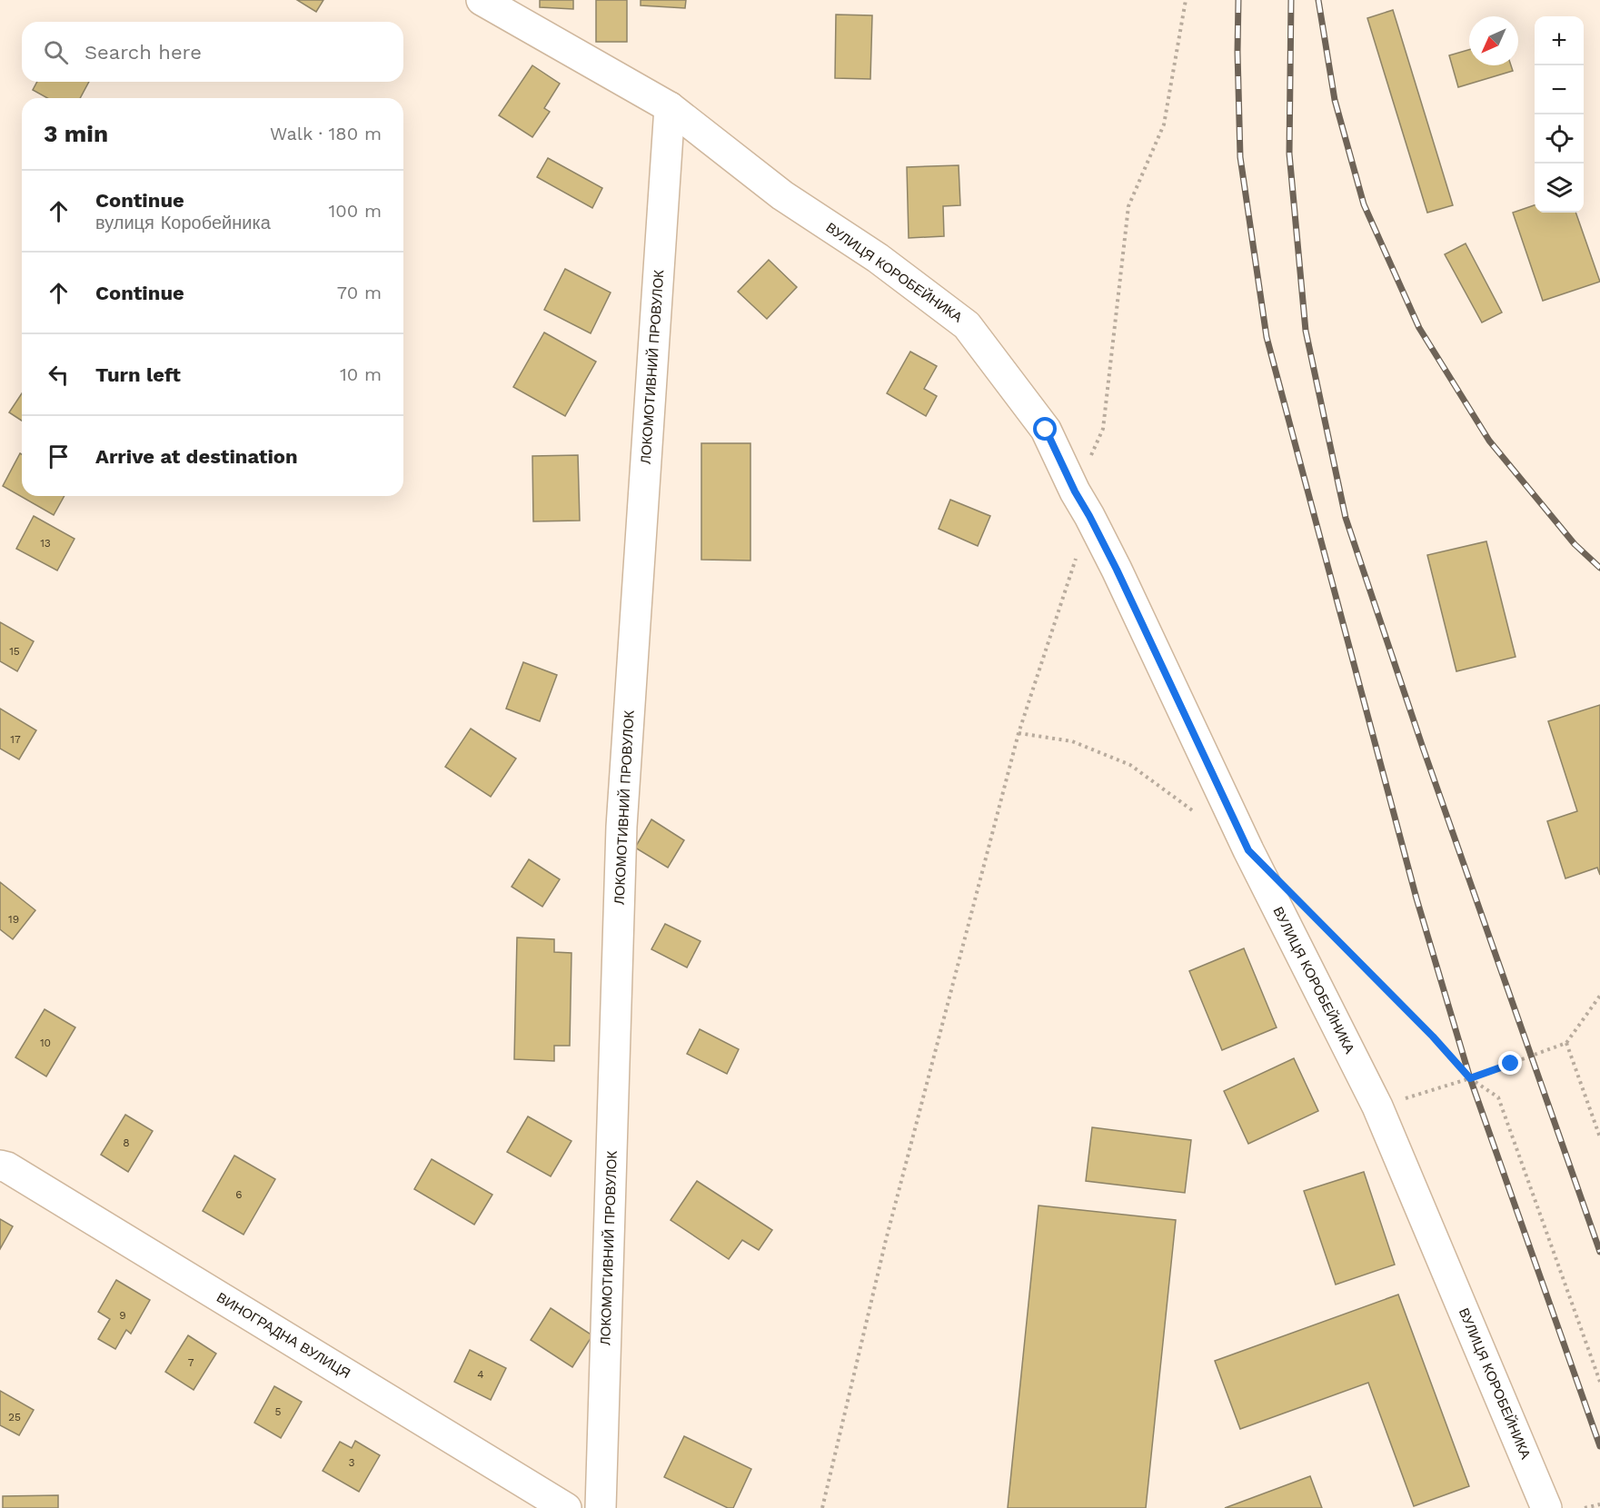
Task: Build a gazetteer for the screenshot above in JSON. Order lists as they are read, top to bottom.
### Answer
{
  "streets": {
    "street": ["ВУЛИЦЯ КОРОБЕЙНИКА", "ЛОКОМОТИВНИЙ ПРОВУЛОК", "ВИНОГРАДНА ВУЛИЦЯ"]
  },
  "crossings": [
    ["ВУЛИЦЯ КОРОБЕЙНИКА", "ЛОКОМОТИВНИЙ ПРОВУЛОК"]
  ],
  "house_numbers": [
    "13",
    "15",
    "17",
    "19",
    "10",
    "8",
    "6",
    "9",
    "7",
    "4",
    "5",
    "25",
    "3"
  ],
  "north": "bottom left",
  "page": {
    "map_buttons": ["+", "−"],
    "search": "Search here",
    "heading": ["3 min", "Walk · 180 m"],
    "list": [
      ["Continue", "вулиця Коробейника", "100 m"],
      ["Continue", "70 m"],
      ["Turn left", "10 m"],
      "Arrive at destination"
    ]
  }
}
